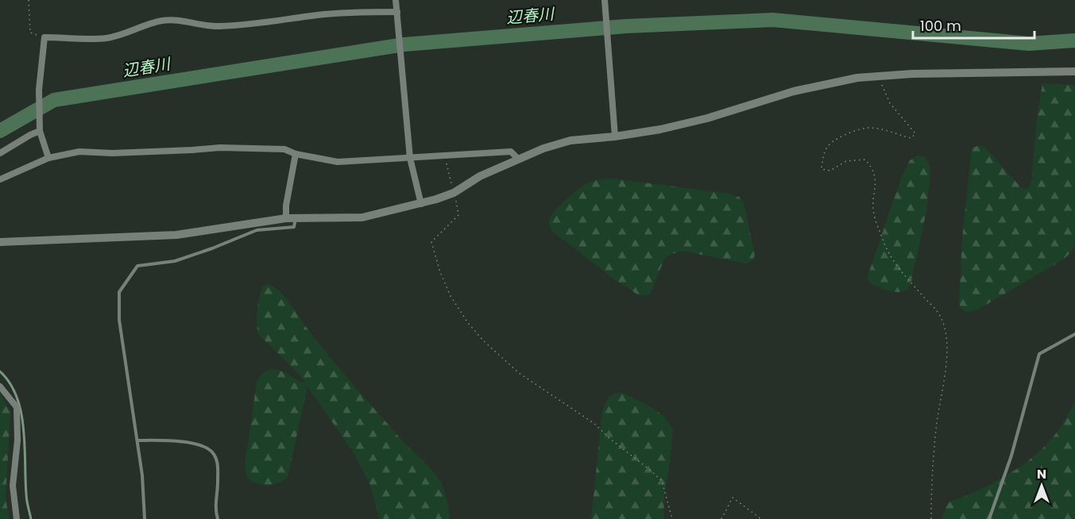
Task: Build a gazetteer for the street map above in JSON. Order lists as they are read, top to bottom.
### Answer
{
  "water": ["辺春川"],
  "scale_bar": "100 m",
  "north": "top"
}
